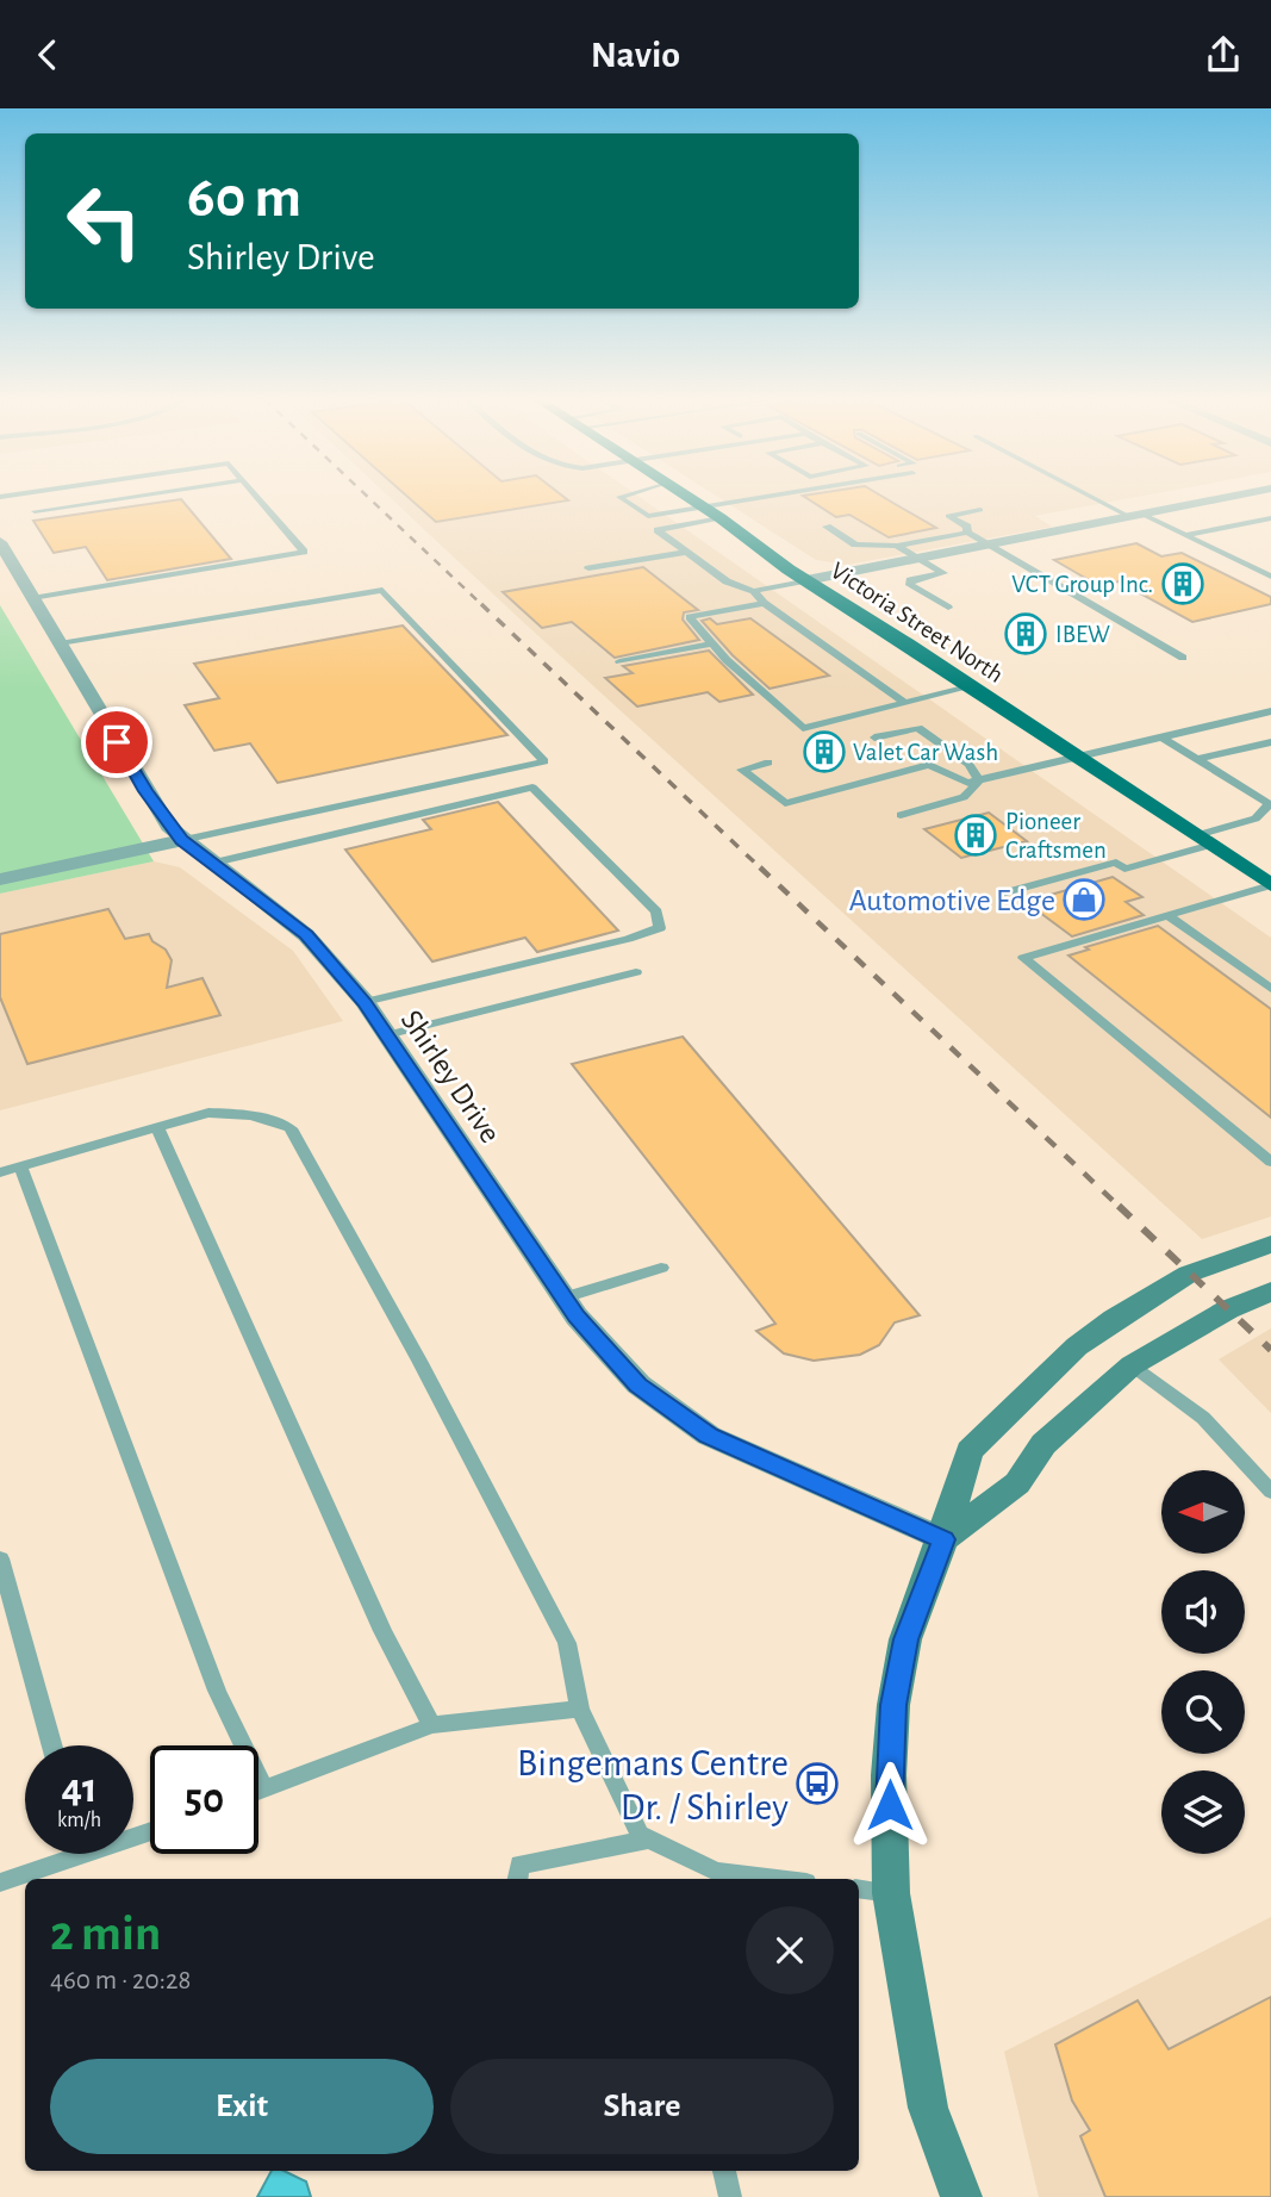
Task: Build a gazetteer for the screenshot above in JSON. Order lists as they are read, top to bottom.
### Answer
{
  "streets": {
    "main road": ["Victoria Street North"],
    "street": ["Shirley Drive"]
  },
  "places": {
    "building": [
      "VCT Group Inc.",
      "IBEW",
      "Valet Car Wash",
      "Pioneer Craftsmen"
    ],
    "shop": ["Automotive Edge"],
    "bus stop": ["Bingemans Centre Dr. / Shirley"]
  },
  "north": "left",
  "page": {
    "header": "Navio",
    "turn": ["60 m", "Shirley Drive"],
    "speed": "41 km/h",
    "limit": "50",
    "heading": ["2 min", "460 m · 20:28"],
    "buttons": ["Exit", "Share"]
  }
}
